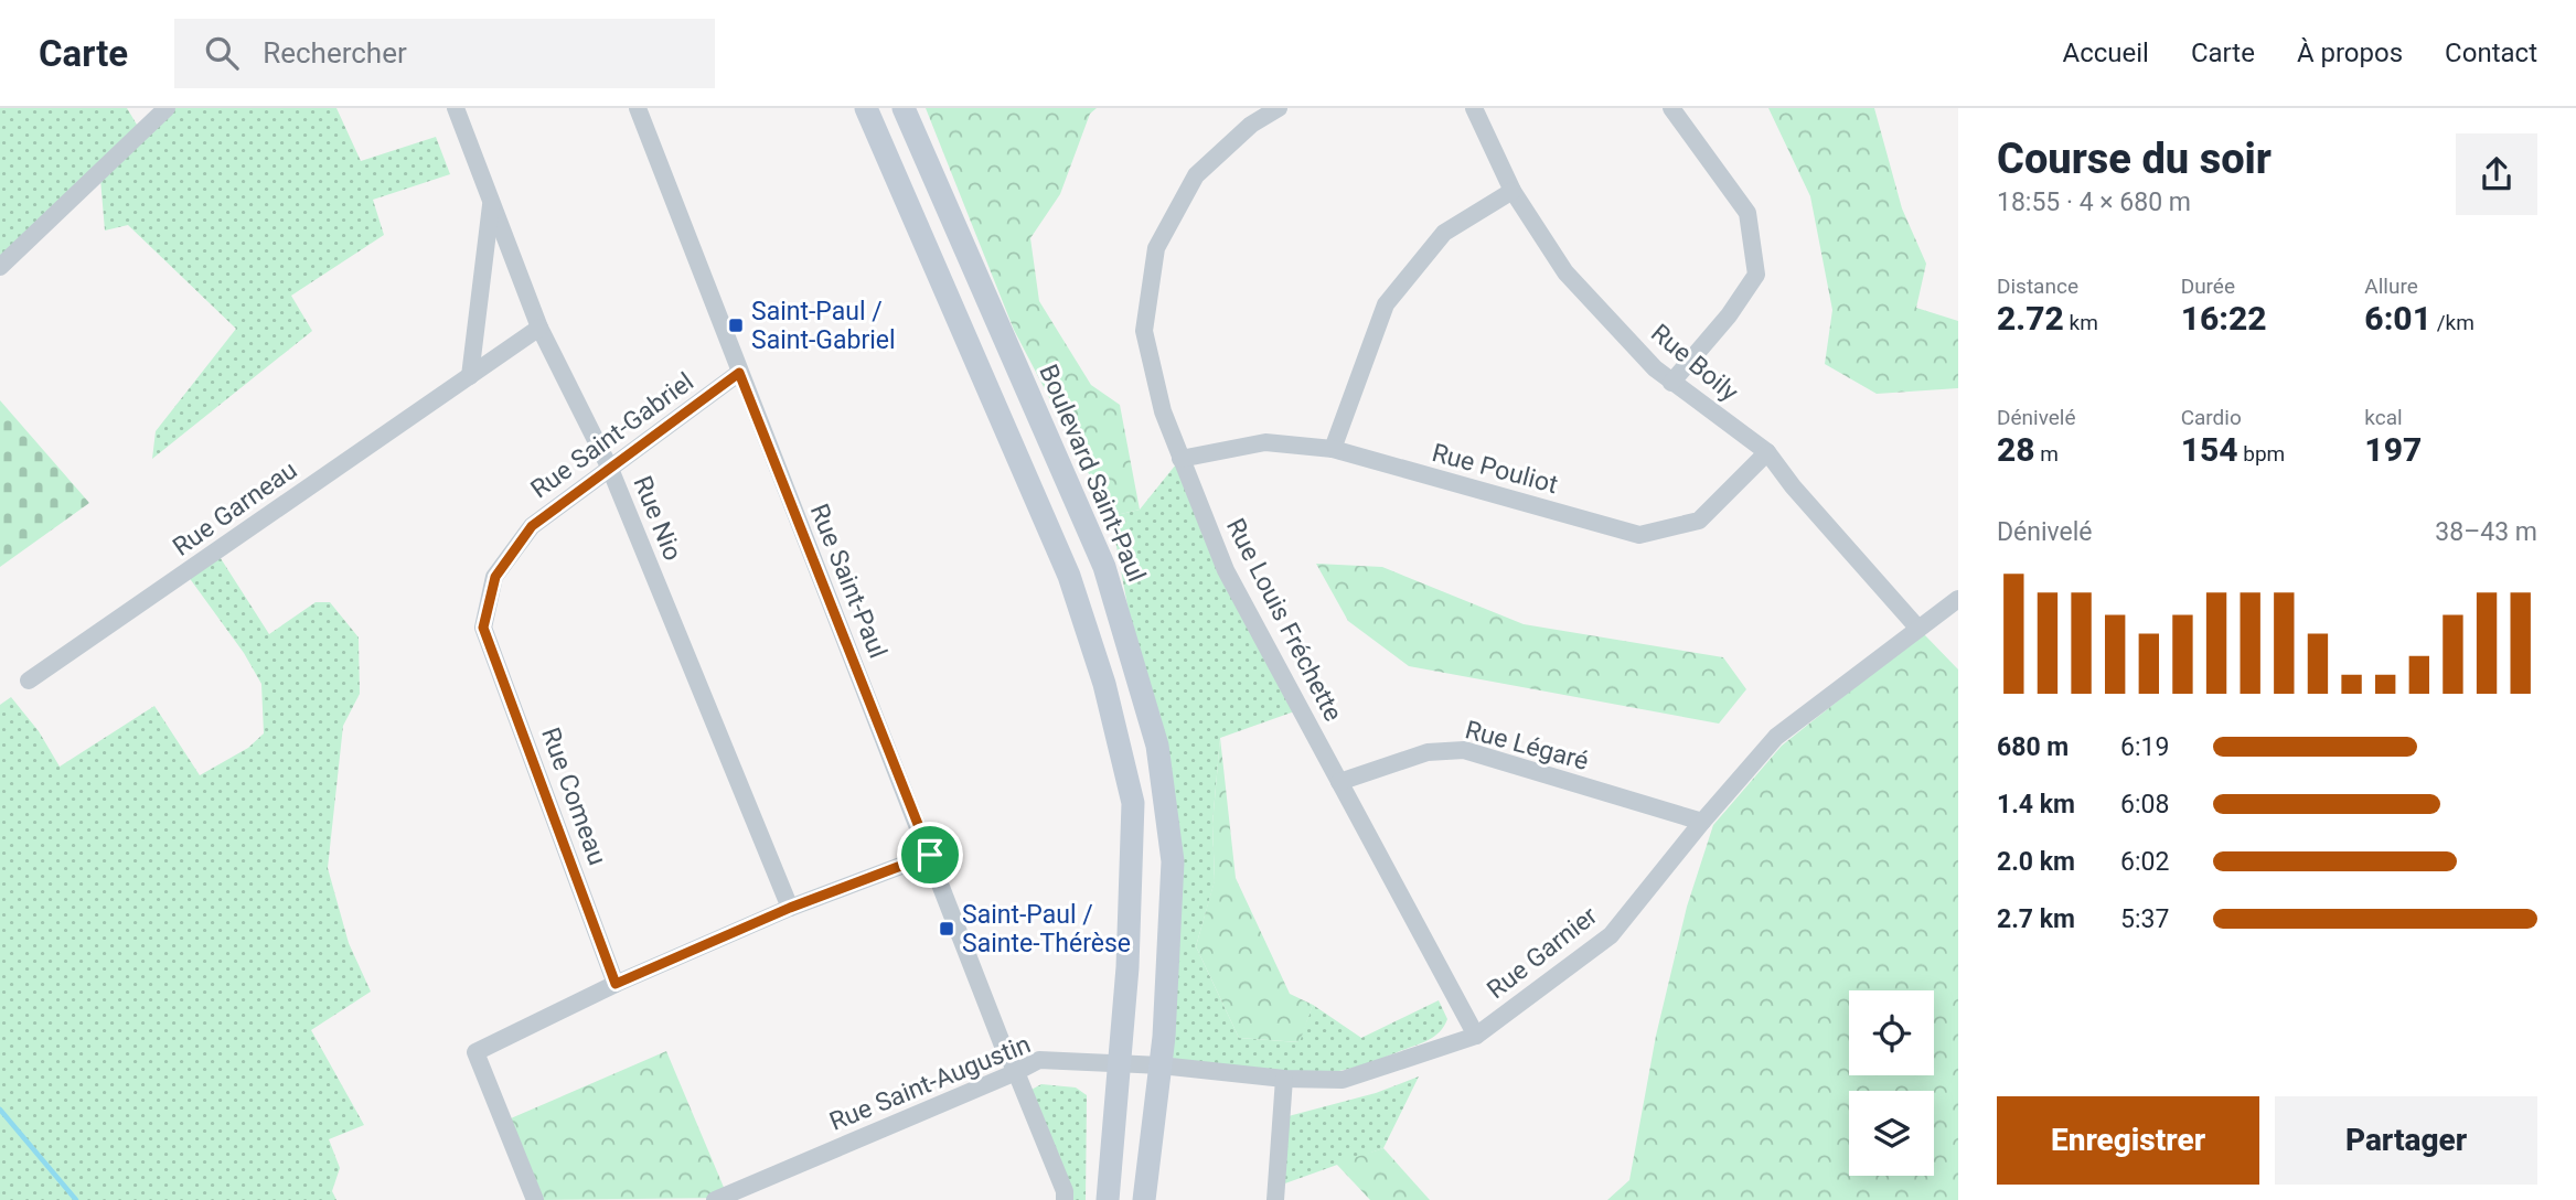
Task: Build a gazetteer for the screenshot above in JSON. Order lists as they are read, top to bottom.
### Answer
{
  "streets": {
    "main road": ["Boulevard Saint-Paul"],
    "street": [
      "Rue Boily",
      "Rue Saint-Gabriel",
      "Rue Pouliot",
      "Rue Garneau",
      "Rue Nio",
      "Rue Saint-Paul",
      "Rue Louis Fréchette",
      "Rue Légaré",
      "Rue Comeau",
      "Rue Garnier",
      "Rue Saint-Augustin"
    ]
  },
  "crossings": [
    ["Rue Boily", "Rue Pouliot"],
    ["Rue Boily", "Rue Garnier"],
    ["Rue Saint-Gabriel", "Rue Nio"],
    ["Rue Saint-Gabriel", "Rue Saint-Paul"],
    ["Rue Saint-Gabriel", "Rue Comeau"],
    ["Rue Pouliot", "Rue Louis Fréchette"],
    ["Boulevard Saint-Paul", "Rue Garnier"],
    ["Boulevard Saint-Paul", "Rue Saint-Augustin"],
    ["Rue Garneau", "Rue Nio"],
    ["Rue Saint-Paul", "Rue Saint-Augustin"],
    ["Rue Louis Fréchette", "Rue Légaré"],
    ["Rue Louis Fréchette", "Rue Garnier"],
    ["Rue Légaré", "Rue Garnier"],
    ["Rue Garnier", "Rue Saint-Augustin"]
  ],
  "places": {
    "transit": ["Saint-Paul / Saint-Gabriel", "Saint-Paul / Sainte-Thérèse"]
  },
  "page": {
    "header": "Carte",
    "search": "Rechercher",
    "nav": [
      "Accueil",
      "Carte",
      "À propos",
      "Contact"
    ],
    "heading": ["Course du soir", "18:55 · 4 × 680 m"],
    "stats": [
      ["Distance", "2.72 km"],
      ["Durée", "16:22"],
      ["Allure", "6:01 /km"],
      ["Dénivelé", "28 m"],
      ["Cardio", "154 bpm"],
      ["kcal", "197"]
    ],
    "chart": ["Dénivelé", "38–43 m"],
    "list": [
      {
        "name": "680 m",
        "note": "6:19"
      },
      {
        "name": "1.4 km",
        "note": "6:08"
      },
      {
        "name": "2.0 km",
        "note": "6:02"
      },
      {
        "name": "2.7 km",
        "note": "5:37"
      }
    ],
    "buttons": ["Enregistrer", "Partager"]
  }
}
